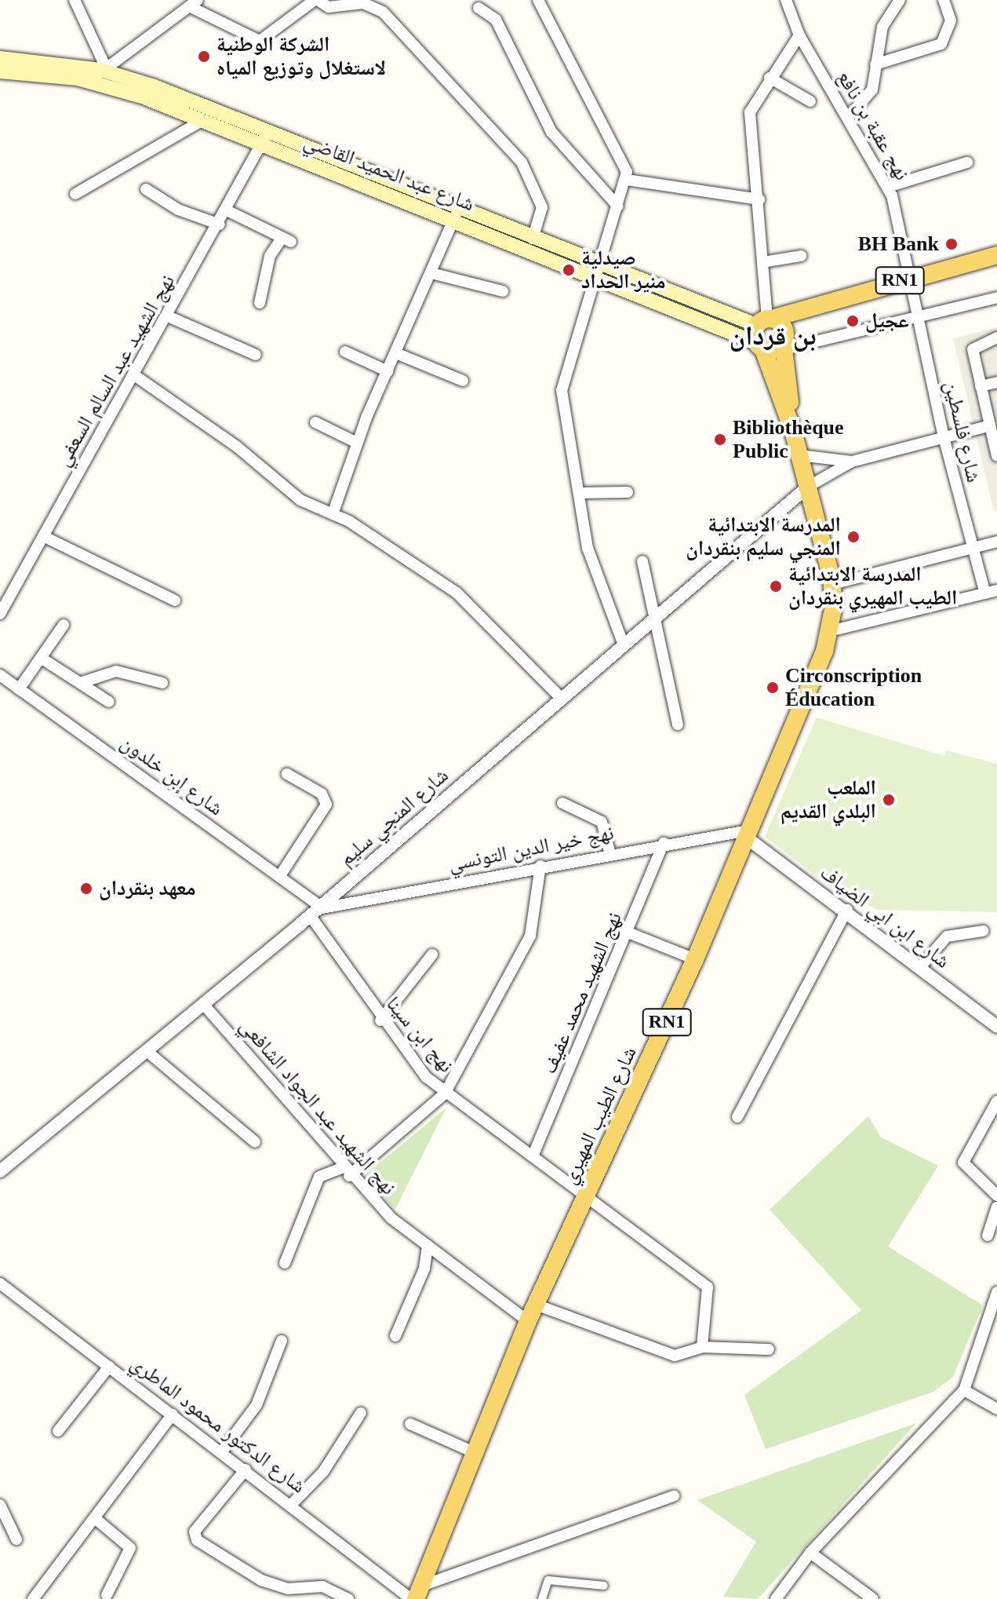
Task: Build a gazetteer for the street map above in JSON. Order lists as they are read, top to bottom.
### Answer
{
  "streets": {
    "main road": ["شارع عبد الحميد القاضي", "RN1", "شارع الطيب المهيري"],
    "street": [
      "نهج عقبة بن نافع",
      "نهج الشهيد عبد السالم السعفي",
      "شارع فلسطين",
      "شارع إبن خلدون",
      "شارع المنجي سليم",
      "نهج خير الدين التونسي",
      "شارع ابن ابي الضياف",
      "نهج الشهيد محمد عفيف",
      "نهج ابن سينا",
      "نهج الشهيد عبد الجواد الشافعي",
      "شارع الدكتور محمود الماطري"
    ]
  },
  "crossings": [
    ["نهج عقبة بن نافع", "RN1"],
    ["نهج عقبة بن نافع", "شارع فلسطين"],
    ["شارع عبد الحميد القاضي", "RN1"],
    ["شارع عبد الحميد القاضي", "نهج الشهيد عبد السالم السعفي"],
    ["شارع عبد الحميد القاضي", "شارع الطيب المهيري"],
    ["RN1", "شارع فلسطين"],
    ["RN1", "شارع الطيب المهيري"],
    ["شارع إبن خلدون", "شارع المنجي سليم"],
    ["شارع إبن خلدون", "نهج خير الدين التونسي"],
    ["شارع إبن خلدون", "نهج ابن سينا"],
    ["شارع المنجي سليم", "نهج خير الدين التونسي"],
    ["شارع المنجي سليم", "نهج ابن سينا"],
    ["شارع المنجي سليم", "نهج الشهيد عبد الجواد الشافعي"],
    ["شارع المنجي سليم", "شارع الطيب المهيري"],
    ["نهج خير الدين التونسي", "شارع ابن ابي الضياف"],
    ["نهج خير الدين التونسي", "نهج الشهيد محمد عفيف"],
    ["نهج خير الدين التونسي", "نهج ابن سينا"],
    ["نهج خير الدين التونسي", "شارع الطيب المهيري"],
    ["شارع ابن ابي الضياف", "شارع الطيب المهيري"],
    ["نهج الشهيد محمد عفيف", "نهج ابن سينا"],
    ["نهج ابن سينا", "شارع الطيب المهيري"],
    ["نهج الشهيد عبد الجواد الشافعي", "شارع الطيب المهيري"],
    ["شارع الطيب المهيري", "شارع الدكتور محمود الماطري"]
  ],
  "districts": ["بن قردان"],
  "places": [
    "الشركة الوطنية لاستغلال وتوزيع المياه",
    "BH Bank",
    "صيدلية منير الحداد",
    "عجيل",
    "Bibliothèque Public",
    "المدرسة الابتدائية المنجي سليم بنقردان",
    "المدرسة الابتدائية الطيب المهيري بنقردان",
    "Circonscription Éducation",
    "الملعب البلدي القديم",
    "معهد بنقردان"
  ]
}
